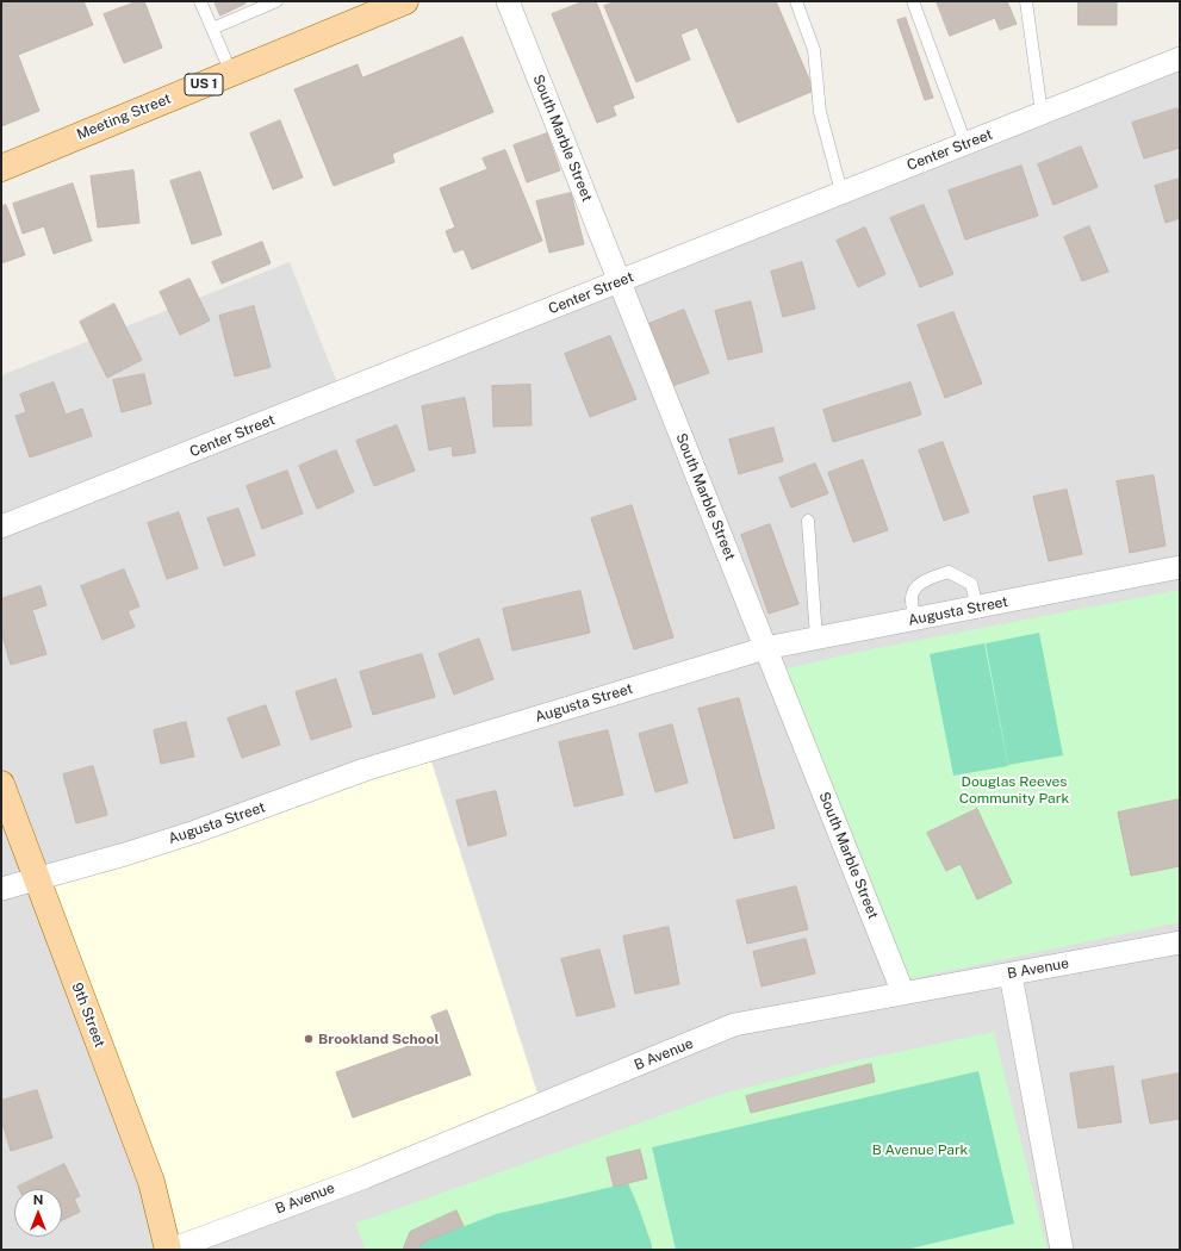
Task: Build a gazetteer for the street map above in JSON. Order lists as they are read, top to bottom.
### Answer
{
  "streets": {
    "main road": ["US 1", "Meeting Street", "9th Street"],
    "street": [
      "South Marble Street",
      "Center Street",
      "Augusta Street",
      "B Avenue"
    ]
  },
  "crossings": [
    ["South Marble Street", "Center Street"],
    ["South Marble Street", "Augusta Street"],
    ["South Marble Street", "B Avenue"],
    ["Augusta Street", "9th Street"],
    ["B Avenue", "9th Street"]
  ],
  "parks": ["Douglas Reeves Community Park", "B Avenue Park"],
  "places": ["Brookland School"],
  "north": "top"
}
